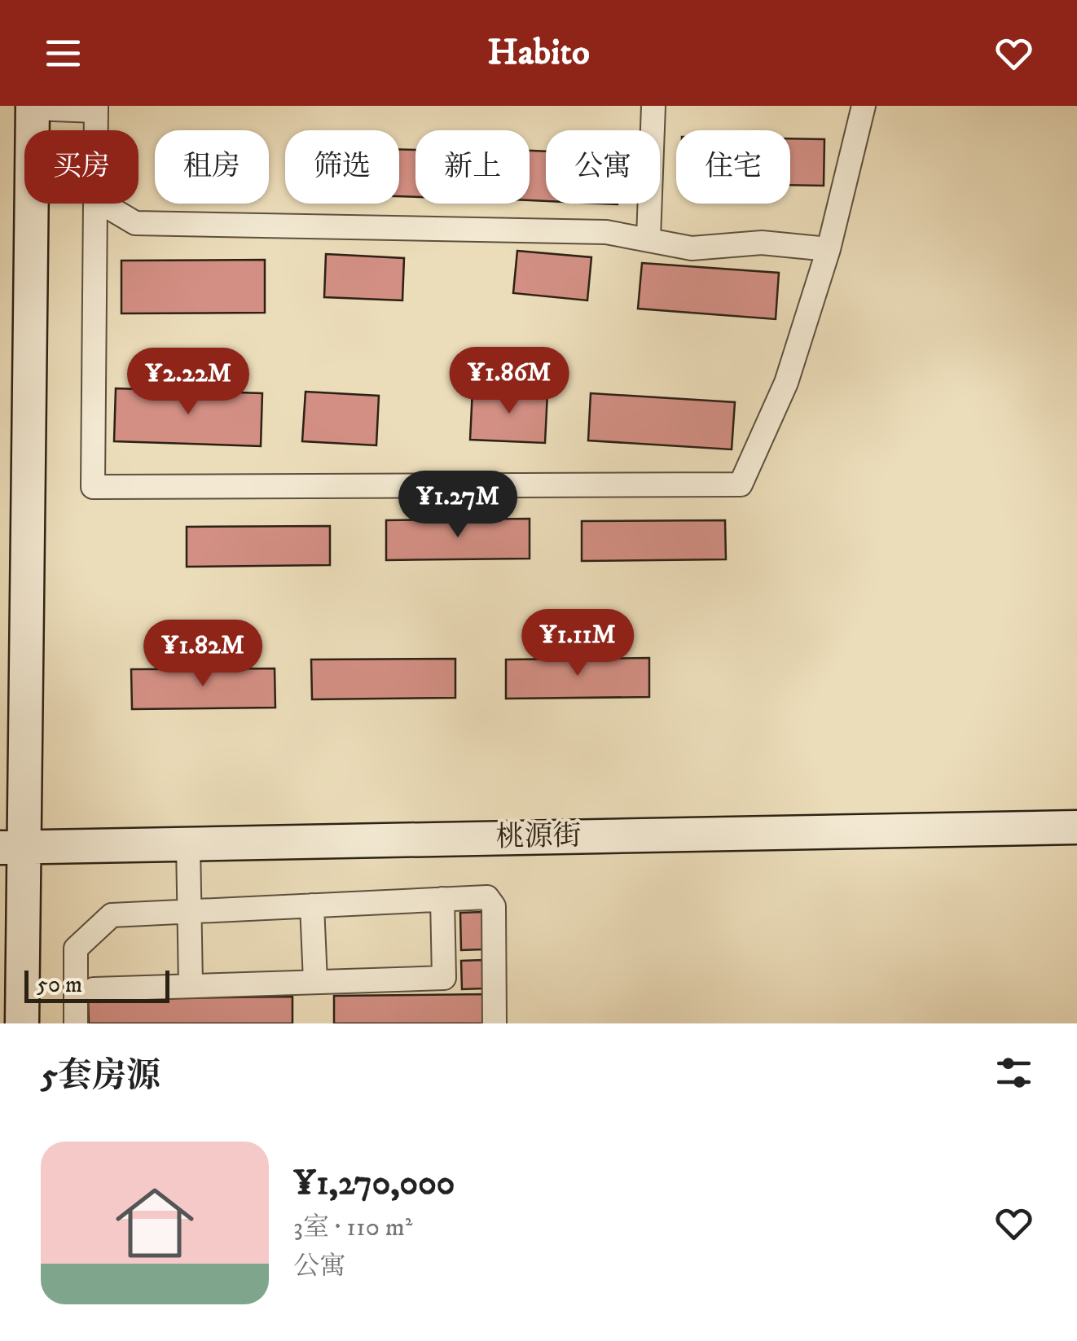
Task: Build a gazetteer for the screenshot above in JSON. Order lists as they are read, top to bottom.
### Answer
{
  "streets": {
    "street": ["桃源街"]
  },
  "scale_bar": "50 m",
  "page": {
    "header": "Habito",
    "chip": [
      "买房",
      "租房",
      "筛选",
      "新上",
      "公寓",
      "住宅"
    ],
    "price": [
      "¥1.86M",
      "¥2.22M",
      "¥1.27M",
      "¥1.11M",
      "¥1.82M"
    ],
    "scale": "50 m",
    "heading": "5套房源",
    "list": [
      {
        "name": "¥1,270,000",
        "note": "3室 · 110 m² · 公寓"
      }
    ]
  }
}
